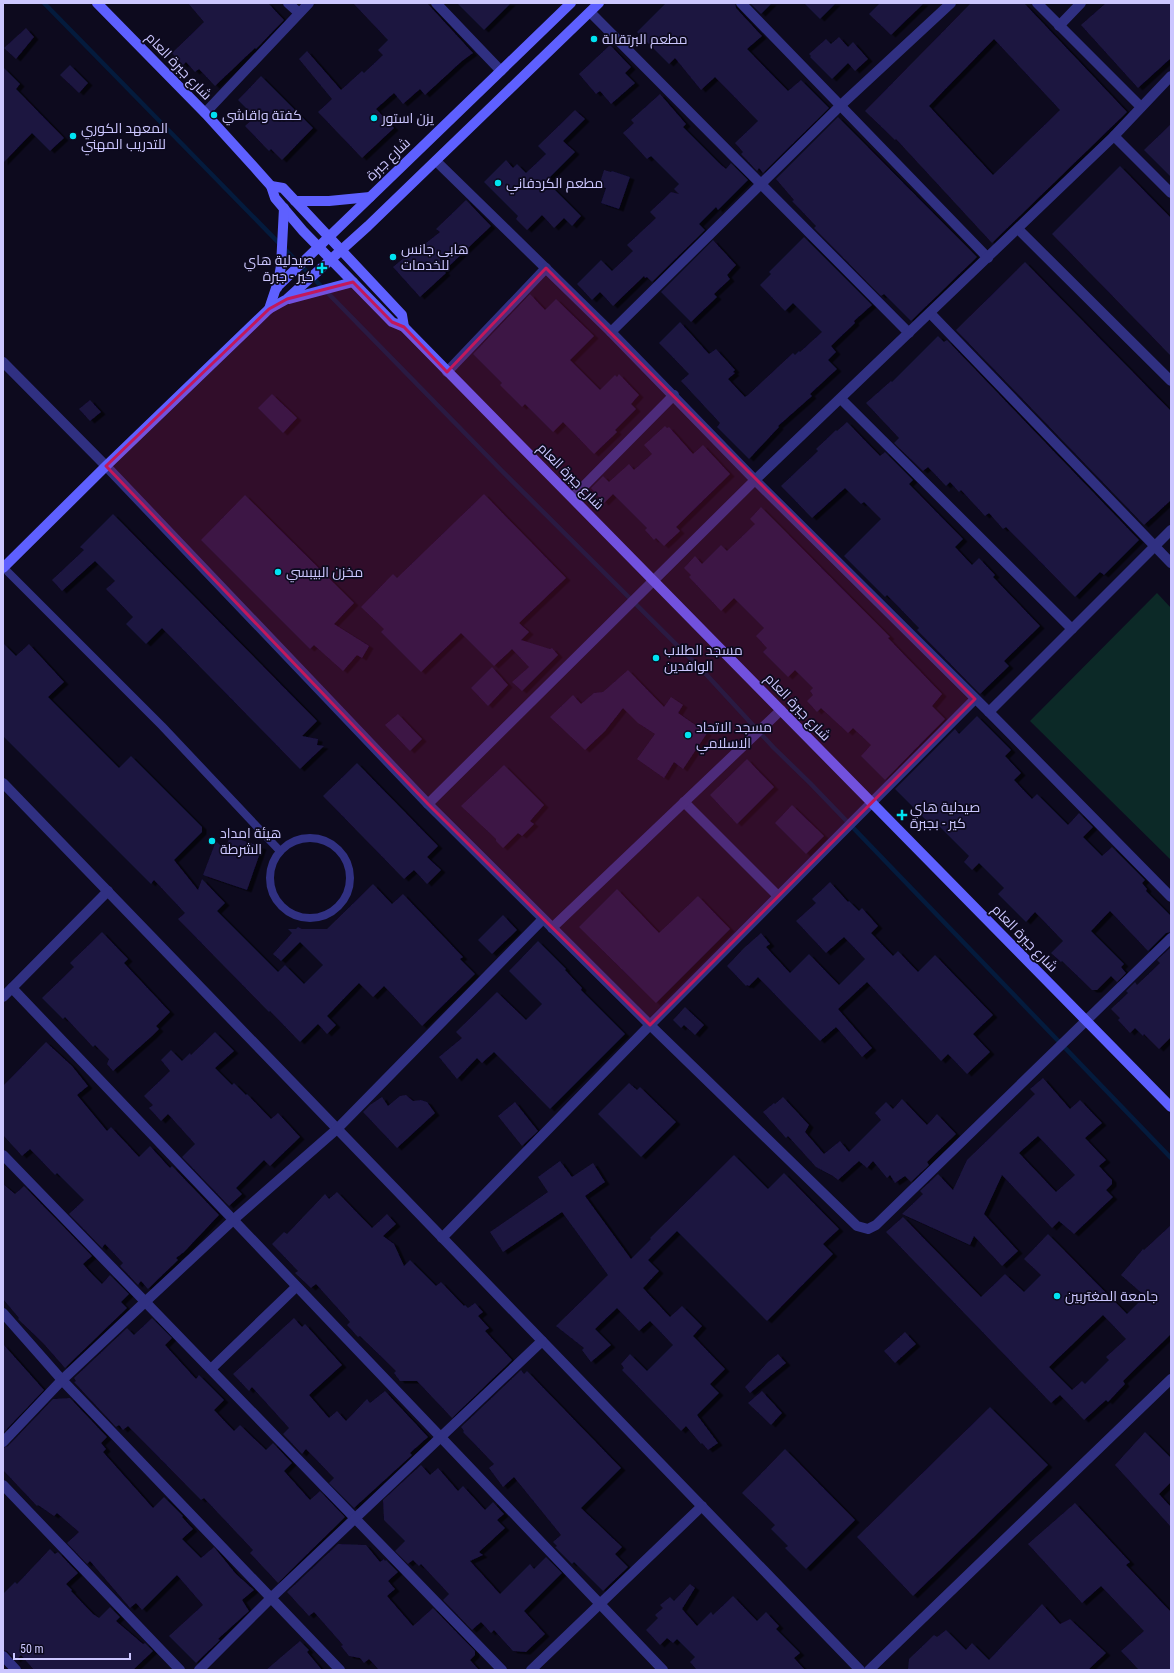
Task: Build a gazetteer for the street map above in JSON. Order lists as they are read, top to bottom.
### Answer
{
  "streets": {
    "main road": ["شارع جبرة العام", "شارع جبرة"]
  },
  "places": {
    "other": [
      "مطعم البرتقالة",
      "كفتة واقاشي",
      "يزن استور",
      "المعهد الكوري للتدريب المهني",
      "مطعم الكردفاني",
      "هابي جانس للخدمات",
      "مخزن البيبسي",
      "مسجد الطلاب الوافدين",
      "مسجد الاتحاد الاسلامي",
      "هيئة امداد الشرطة",
      "جامعة المغتربين"
    ],
    "health": ["صيدلية هاي كير - جبرة", "صيدلية هاي كير - بجبرة"]
  },
  "scale_bar": "50 m"
}
